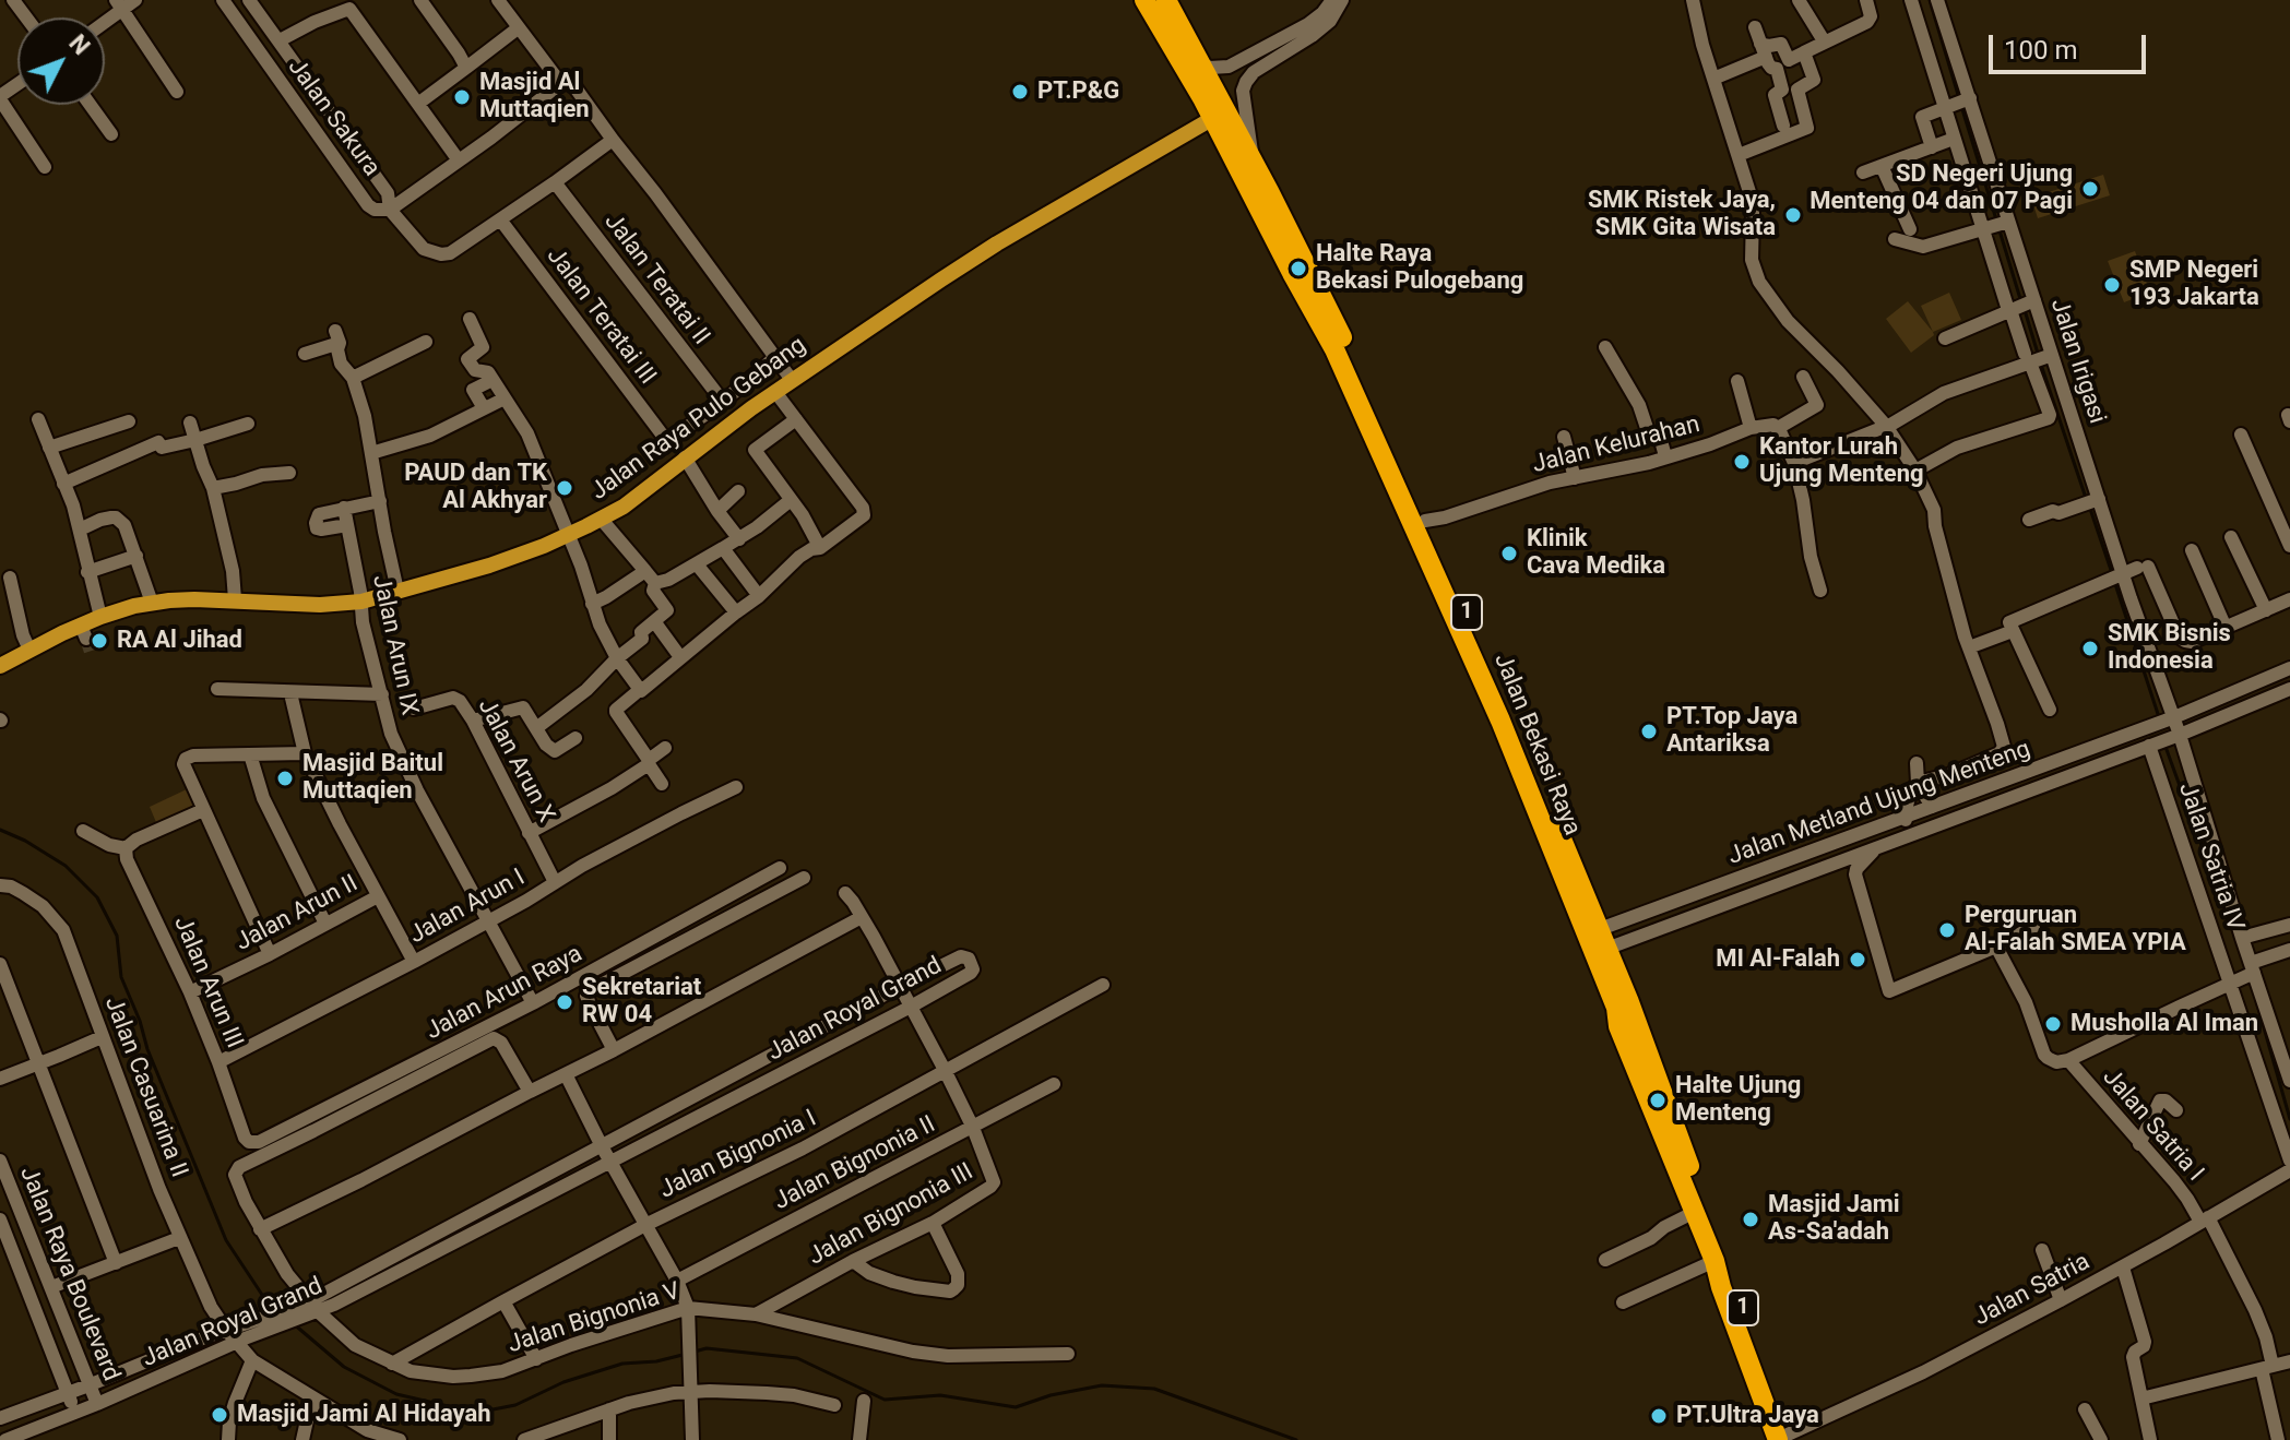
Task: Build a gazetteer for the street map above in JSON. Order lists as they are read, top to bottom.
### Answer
{
  "streets": {
    "highway": ["1", "Jalan Bekasi Raya"],
    "main road": ["Jalan Raya Pulo Gebang"],
    "street": [
      "Jalan Sakura",
      "Jalan Teratai II",
      "Jalan Teratai III",
      "Jalan Irigasi",
      "Jalan Kelurahan",
      "Jalan Arun IX",
      "Jalan Arun X",
      "Jalan Metland Ujung Menteng",
      "Jalan Satria IV",
      "Jalan Arun I",
      "Jalan Arun II",
      "Jalan Arun III",
      "Jalan Arun Raya",
      "Jalan Royal Grand",
      "Jalan Casuarina II",
      "Jalan Satria I",
      "Jalan Bignonia I",
      "Jalan Bignonia II",
      "Jalan Bignonia III",
      "Jalan Raya Boulevard",
      "Jalan Satria",
      "Jalan Bignonia V"
    ]
  },
  "crossings": [
    ["Jalan Teratai II", "Jalan Teratai III"],
    ["Jalan Irigasi", "Jalan Metland Ujung Menteng"],
    ["Jalan Irigasi", "Jalan Satria IV"],
    ["Jalan Raya Pulo Gebang", "Jalan Arun IX"],
    ["Jalan Raya Pulo Gebang", "Jalan Bekasi Raya"],
    ["Jalan Kelurahan", "Jalan Bekasi Raya"],
    ["Jalan Arun IX", "Jalan Arun I"],
    ["Jalan Arun IX", "Jalan Arun Raya"],
    ["Jalan Bekasi Raya", "Jalan Metland Ujung Menteng"],
    ["Jalan Bekasi Raya", "Jalan Satria"],
    ["Jalan Arun X", "Jalan Arun I"],
    ["Jalan Metland Ujung Menteng", "Jalan Satria IV"],
    ["Jalan Arun I", "Jalan Arun III"],
    ["Jalan Arun II", "Jalan Arun III"],
    ["Jalan Arun III", "Jalan Arun Raya"],
    ["Jalan Royal Grand", "Jalan Casuarina II"],
    ["Jalan Royal Grand", "Jalan Bignonia III"],
    ["Jalan Royal Grand", "Jalan Raya Boulevard"],
    ["Jalan Royal Grand", "Jalan Bignonia V"],
    ["Jalan Satria I", "Jalan Satria"],
    ["Jalan Bignonia I", "Jalan Bignonia III"],
    ["Jalan Bignonia I", "Jalan Bignonia V"],
    ["Jalan Bignonia II", "Jalan Bignonia III"],
    ["Jalan Bignonia III", "Jalan Bignonia V"]
  ],
  "places": [
    "PT.P&G",
    "Masjid Al Muttaqien",
    "SD Negeri Ujung Menteng 04 dan 07 Pagi",
    "SMK Ristek Jaya, SMK Gita Wisata",
    "Halte Raya Bekasi Pulogebang",
    "SMP Negeri 193 Jakarta",
    "Kantor Lurah Ujung Menteng",
    "PAUD dan TK Al Akhyar",
    "Klinik Cava Medika",
    "RA Al Jihad",
    "SMK Bisnis Indonesia",
    "PT.Top Jaya Antariksa",
    "Masjid Baitul Muttaqien",
    "Perguruan Al-Falah SMEA YPIA",
    "MI Al-Falah",
    "Sekretariat RW 04",
    "Musholla Al Iman",
    "Halte Ujung Menteng",
    "Masjid Jami As-Sa'adah",
    "Masjid Jami Al Hidayah",
    "PT.Ultra Jaya"
  ],
  "scale_bar": "100 m",
  "north": "top right"
}
